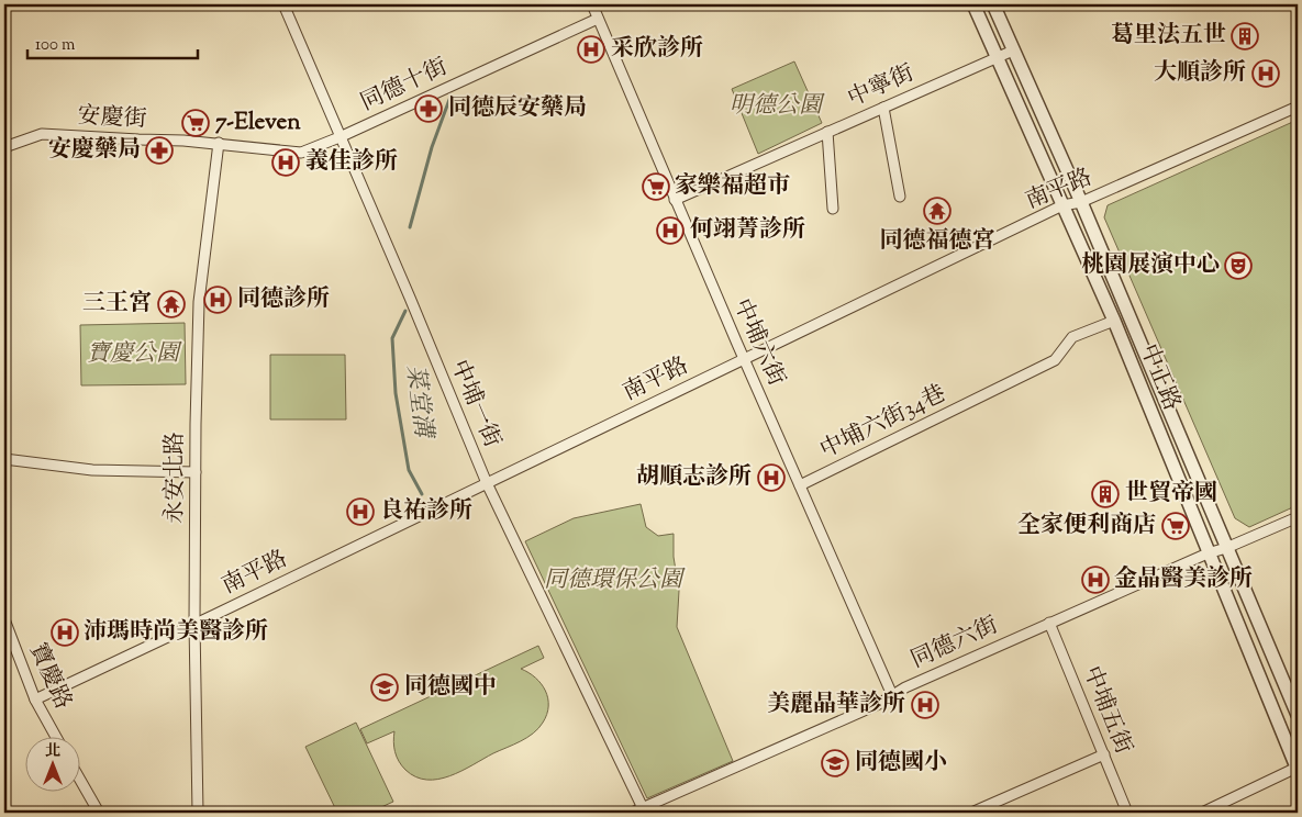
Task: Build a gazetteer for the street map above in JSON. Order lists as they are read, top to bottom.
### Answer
{
  "streets": {
    "street": [
      "同德十街",
      "中寧街",
      "安慶街",
      "南平路",
      "中埔六街",
      "中正路",
      "中埔一街",
      "中埔六街34巷",
      "永安北路",
      "同德六街",
      "寶慶路",
      "中埔五街"
    ]
  },
  "crossings": [
    ["同德十街", "安慶街"],
    ["同德十街", "中埔六街"],
    ["同德十街", "中埔一街"],
    ["同德十街", "永安北路"],
    ["中寧街", "中埔六街"],
    ["中寧街", "中正路"],
    ["安慶街", "永安北路"],
    ["南平路", "中埔六街"],
    ["南平路", "中正路"],
    ["南平路", "中埔一街"],
    ["南平路", "永安北路"],
    ["南平路", "寶慶路"],
    ["中埔六街", "中埔六街34巷"],
    ["中埔六街", "同德六街"],
    ["中正路", "中埔六街34巷"],
    ["中正路", "同德六街"],
    ["中埔一街", "同德六街"],
    ["同德六街", "中埔五街"]
  ],
  "water": ["菜堂溝"],
  "parks": ["明德公園", "寶慶公園", "同德環保公園"],
  "places": {
    "building": ["葛里法五世", "世貿帝國"],
    "hospital": [
      "采欣診所",
      "大順診所",
      "義佳診所",
      "何翊菁診所",
      "同德診所",
      "胡順志診所",
      "良祐診所",
      "金晶醫美診所",
      "沛瑪時尚美醫診所",
      "美麗晶華診所"
    ],
    "pharmacy": ["同德辰安藥局", "安慶藥局"],
    "supermarket": ["7-Eleven", "家樂福超市", "全家便利商店"],
    "temple": ["同德福德宮", "三王宮"],
    "theatre": ["桃園展演中心"],
    "school or university": ["同德國中", "同德國小"]
  },
  "scale_bar": "100 m",
  "north": "top"
}
